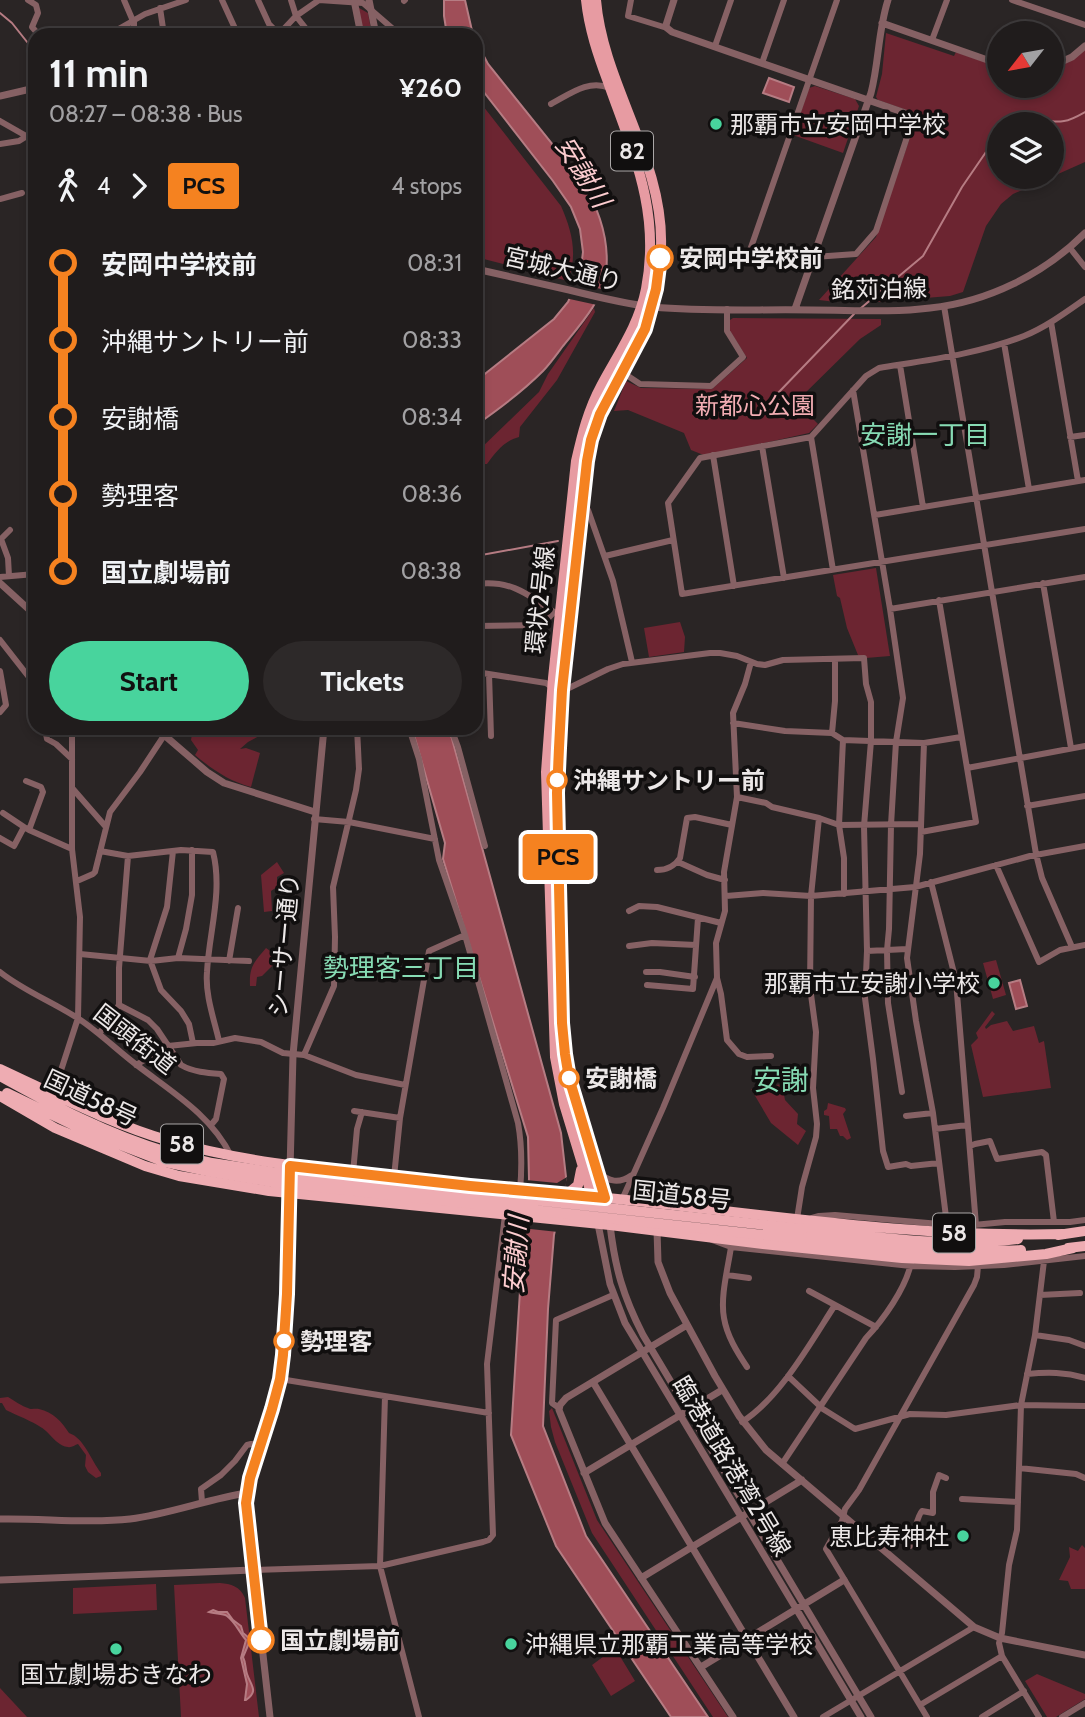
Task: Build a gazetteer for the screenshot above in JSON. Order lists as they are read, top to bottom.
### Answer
{
  "streets": {
    "highway": ["国道58号", "58"],
    "main road": ["82", "環状2号線"],
    "street": [
      "宮城大通り",
      "銘苅泊線",
      "シーサー通り",
      "国頭街道",
      "臨港道路港湾2号線"
    ]
  },
  "crossings": [
    ["宮城大通り", "銘苅泊線"],
    ["宮城大通り", "環状2号線"],
    ["銘苅泊線", "環状2号線"],
    ["環状2号線", "58"],
    ["環状2号線", "臨港道路港湾2号線"],
    ["シーサー通り", "58"],
    ["国頭街道", "58"],
    ["国道58号", "58"],
    ["58", "臨港道路港湾2号線"]
  ],
  "districts": ["安謝一丁目", "勢理客三丁目", "安謝"],
  "water": ["安謝川"],
  "parks": ["新都心公園"],
  "places": [
    "那覇市立安岡中学校",
    "安岡中学校前",
    "沖縄サントリー前",
    "那覇市立安謝小学校",
    "安謝橋",
    "勢理客",
    "恵比寿神社",
    "国立劇場前",
    "沖縄県立那覇工業高等学校",
    "国立劇場おきなわ"
  ],
  "lines": ["bus line PCS"],
  "north": "bottom left",
  "page": {
    "on_map": "PCS",
    "heading": ["11 min", "08:27 – 08:38 · Bus", "¥260"],
    "legs": ["4", "PCS", "4 stops"],
    "list": [
      {
        "name": "安岡中学校前",
        "value": "08:31"
      },
      {
        "name": "沖縄サントリー前",
        "value": "08:33"
      },
      {
        "name": "安謝橋",
        "value": "08:34"
      },
      {
        "name": "勢理客",
        "value": "08:36"
      },
      {
        "name": "国立劇場前",
        "value": "08:38"
      }
    ],
    "buttons": ["Start", "Tickets"]
  }
}
